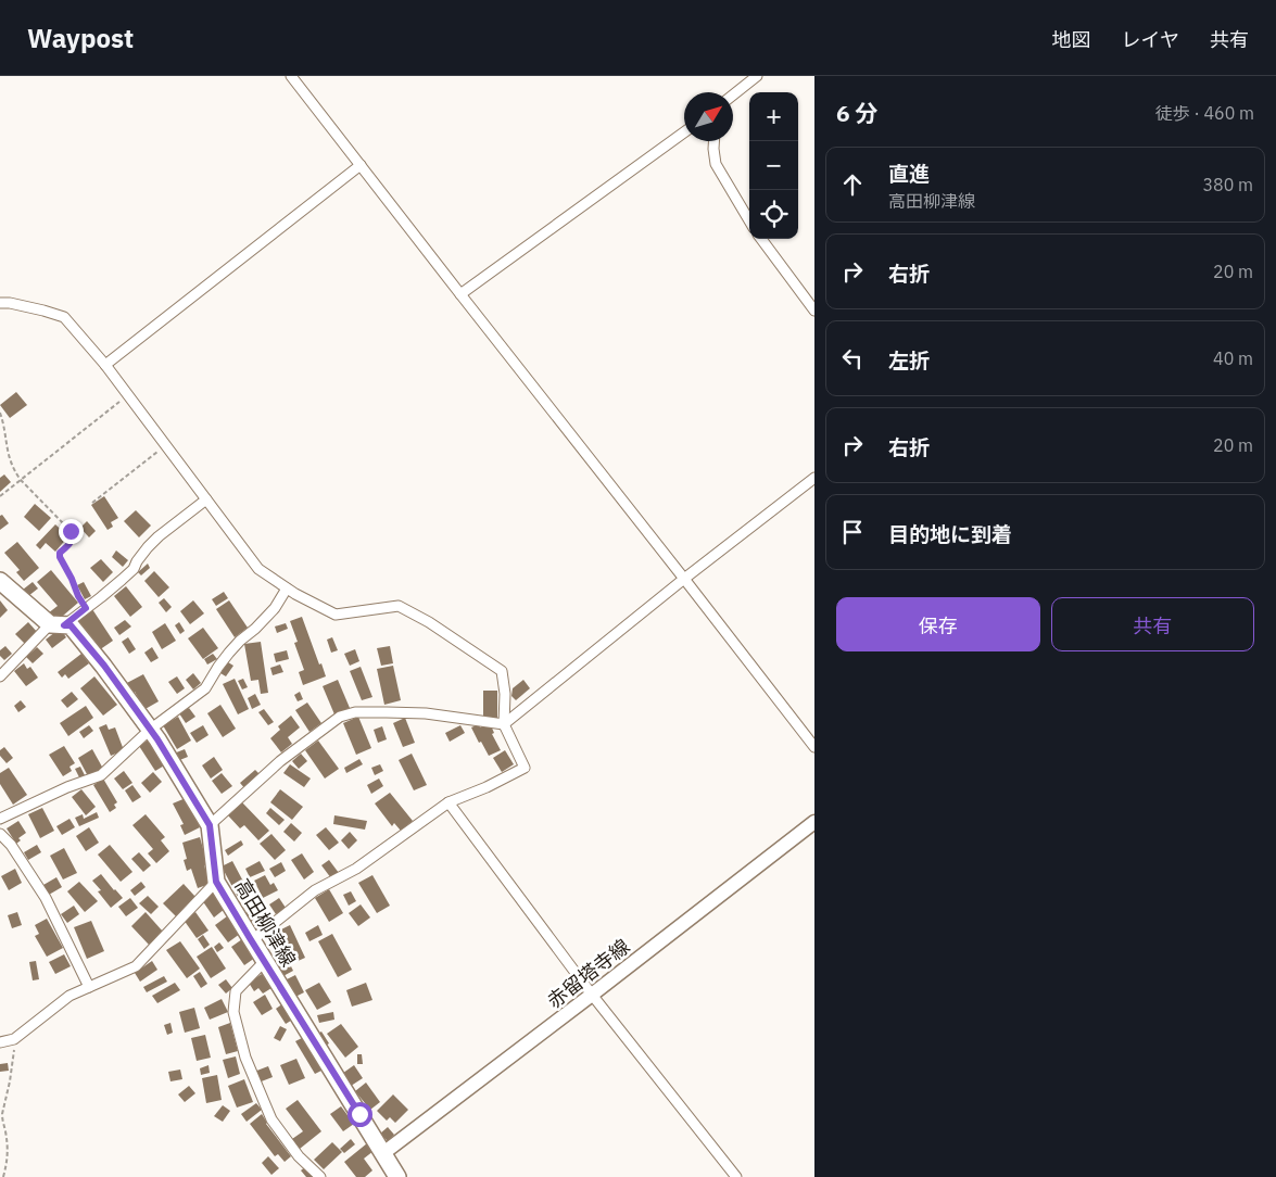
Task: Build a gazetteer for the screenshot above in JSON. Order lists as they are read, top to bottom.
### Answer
{
  "streets": {
    "main road": ["高田柳津線", "赤留塔寺線"]
  },
  "crossings": [
    ["高田柳津線", "赤留塔寺線"]
  ],
  "north": "top right",
  "page": {
    "header": "Waypost",
    "nav": ["地図", "レイヤ", "共有"],
    "heading": ["6 分", "徒歩 · 460 m"],
    "map_buttons": ["+", "−"],
    "list": [
      ["直進", "高田柳津線", "380 m"],
      ["右折", "20 m"],
      ["左折", "40 m"],
      ["右折", "20 m"],
      "目的地に到着"
    ],
    "buttons": ["保存", "共有"]
  }
}
